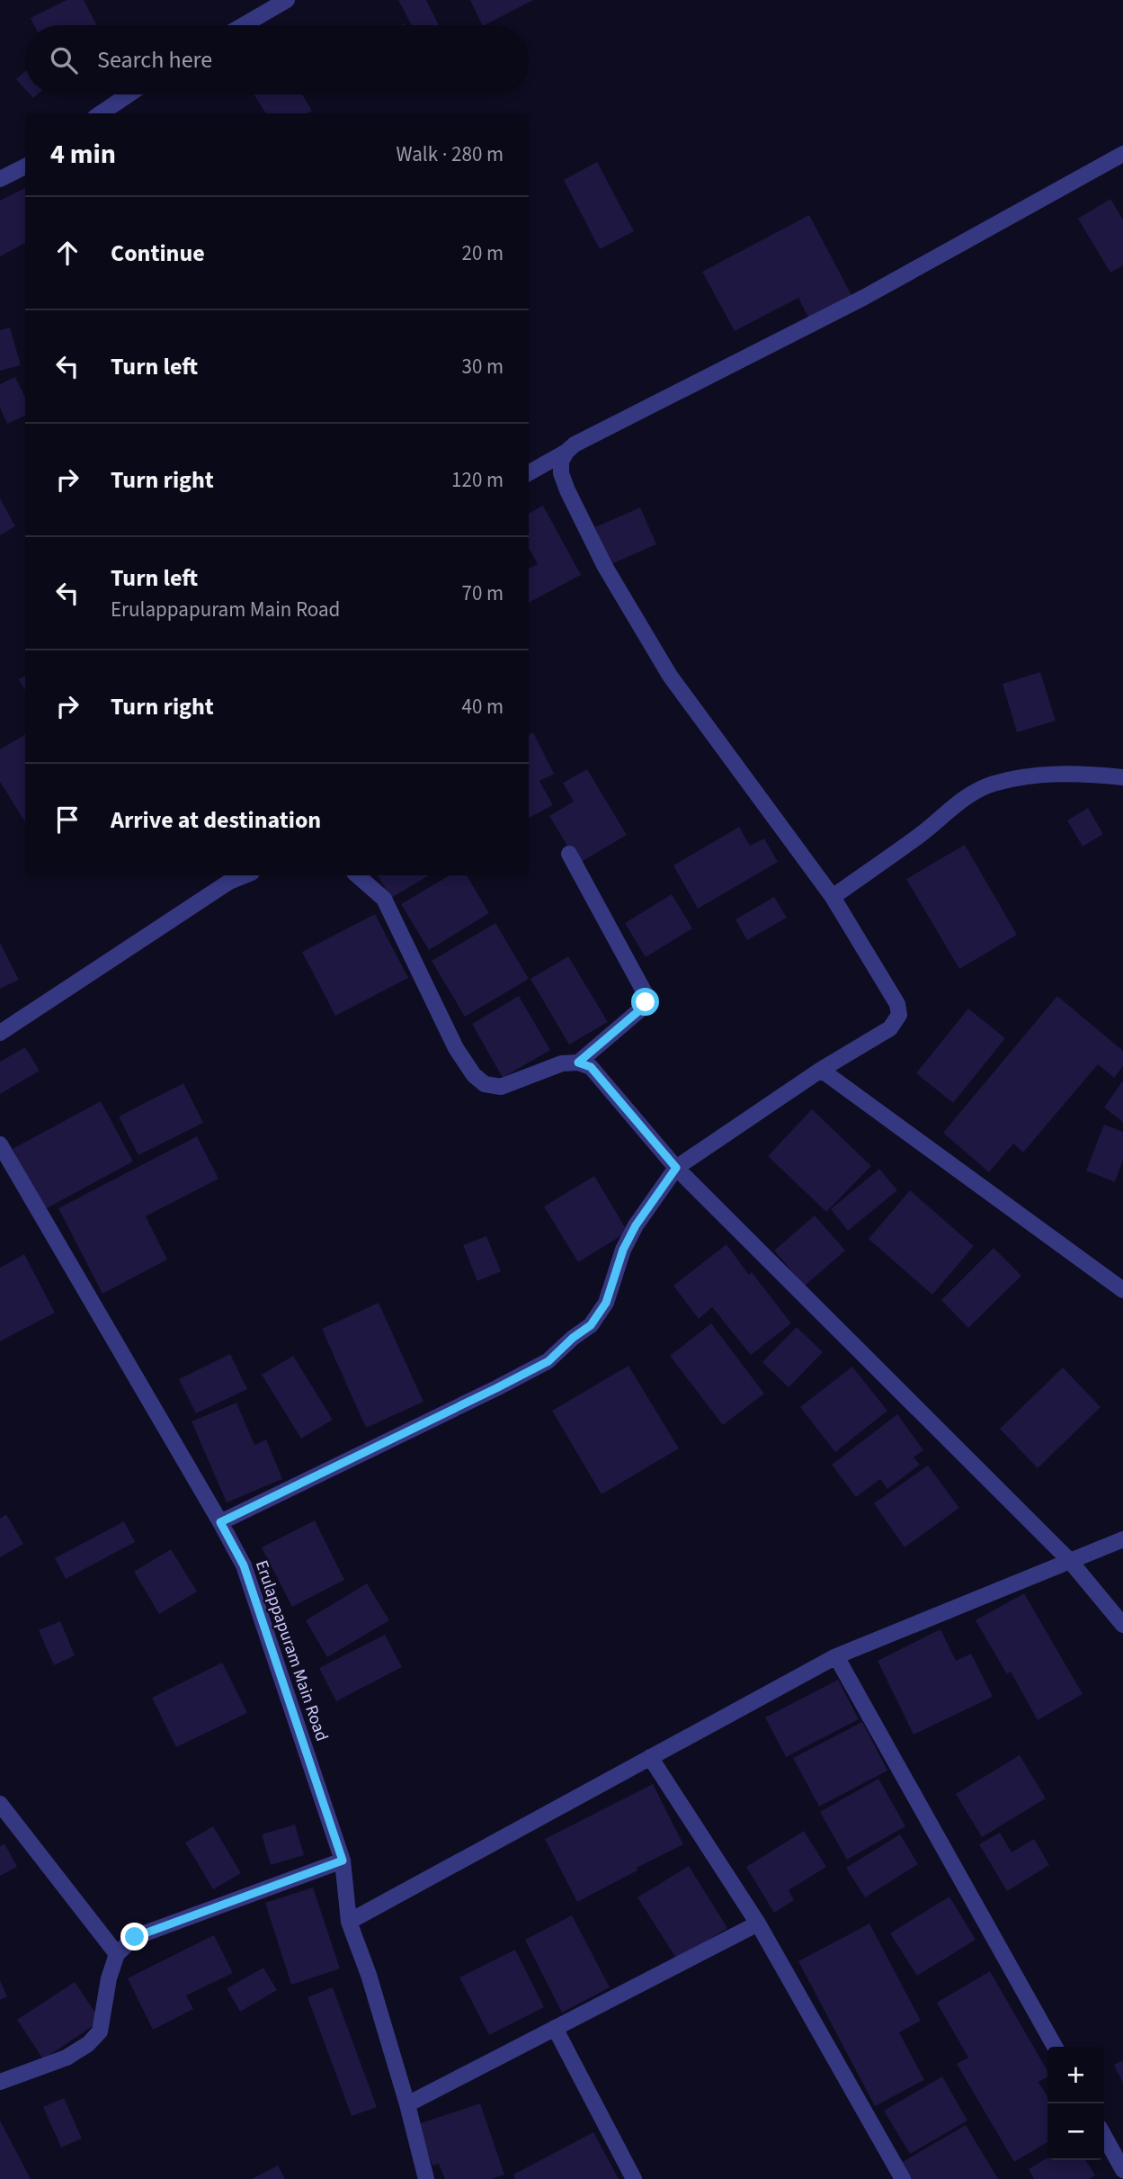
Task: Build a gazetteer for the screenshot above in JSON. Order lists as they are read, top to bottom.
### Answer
{
  "streets": {
    "street": ["Erulappapuram Main Road"]
  },
  "page": {
    "search": "Search here",
    "heading": ["4 min", "Walk · 280 m"],
    "list": [
      ["Continue", "20 m"],
      ["Turn left", "30 m"],
      ["Turn right", "120 m"],
      ["Turn left", "Erulappapuram Main Road", "70 m"],
      ["Turn right", "40 m"],
      "Arrive at destination"
    ],
    "map_buttons": ["+", "−"]
  }
}
